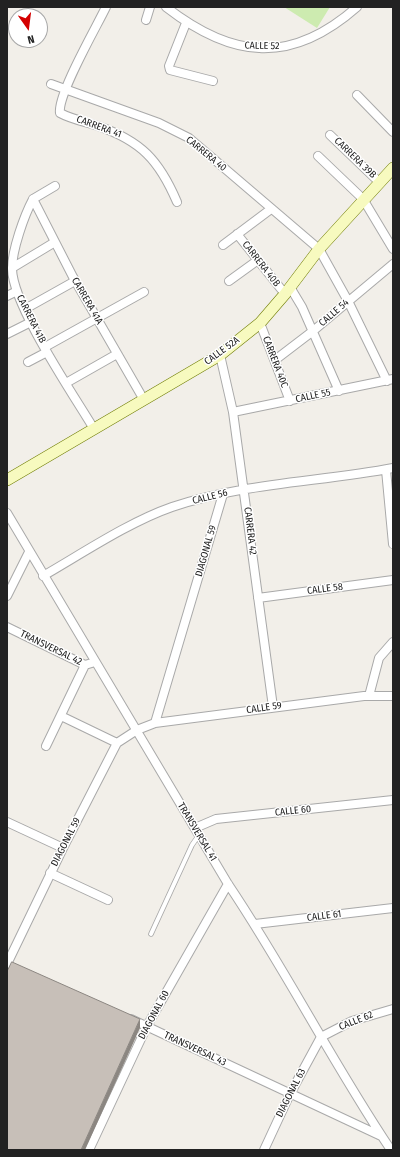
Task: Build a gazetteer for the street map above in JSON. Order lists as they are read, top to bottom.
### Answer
{
  "streets": {
    "street": [
      "CALLE 52",
      "CARRERA 41",
      "CARRERA 40",
      "CARRERA 39B",
      "CARRERA 40B",
      "CARRERA 41A",
      "CALLE 54",
      "CARRERA 41B",
      "CALLE 52A",
      "CARRERA 40C",
      "CALLE 55",
      "CALLE 56",
      "CARRERA 42",
      "DIAGONAL 59",
      "CALLE 58",
      "TRANSVERSAL 42",
      "CALLE 59",
      "CALLE 60",
      "TRANSVERSAL 41",
      "CALLE 61",
      "DIAGONAL 60",
      "CALLE 62",
      "TRANSVERSAL 43",
      "DIAGONAL 63"
    ]
  },
  "crossings": [
    ["CARRERA 41", "CARRERA 40"],
    ["CARRERA 40", "CALLE 52A"],
    ["CARRERA 39B", "CALLE 52A"],
    ["CARRERA 40B", "CALLE 54"],
    ["CARRERA 40B", "CALLE 52A"],
    ["CARRERA 41A", "CARRERA 41B"],
    ["CARRERA 41A", "CALLE 52A"],
    ["CALLE 54", "CARRERA 40C"],
    ["CARRERA 41B", "CALLE 52A"],
    ["CALLE 52A", "CARRERA 40C"],
    ["CALLE 52A", "CARRERA 42"],
    ["CARRERA 40C", "CALLE 55"],
    ["CALLE 55", "CARRERA 42"],
    ["CALLE 56", "CARRERA 42"],
    ["CALLE 56", "DIAGONAL 59"],
    ["CALLE 56", "TRANSVERSAL 41"],
    ["CARRERA 42", "CALLE 58"],
    ["CARRERA 42", "CALLE 59"],
    ["DIAGONAL 59", "CALLE 59"],
    ["DIAGONAL 59", "TRANSVERSAL 41"],
    ["TRANSVERSAL 42", "TRANSVERSAL 41"],
    ["CALLE 59", "TRANSVERSAL 41"],
    ["CALLE 60", "TRANSVERSAL 41"],
    ["TRANSVERSAL 41", "CALLE 61"],
    ["TRANSVERSAL 41", "DIAGONAL 60"],
    ["TRANSVERSAL 41", "CALLE 62"],
    ["TRANSVERSAL 41", "TRANSVERSAL 43"],
    ["TRANSVERSAL 41", "DIAGONAL 63"],
    ["DIAGONAL 60", "TRANSVERSAL 43"],
    ["CALLE 62", "DIAGONAL 63"],
    ["TRANSVERSAL 43", "DIAGONAL 63"]
  ],
  "north": "bottom"
}
